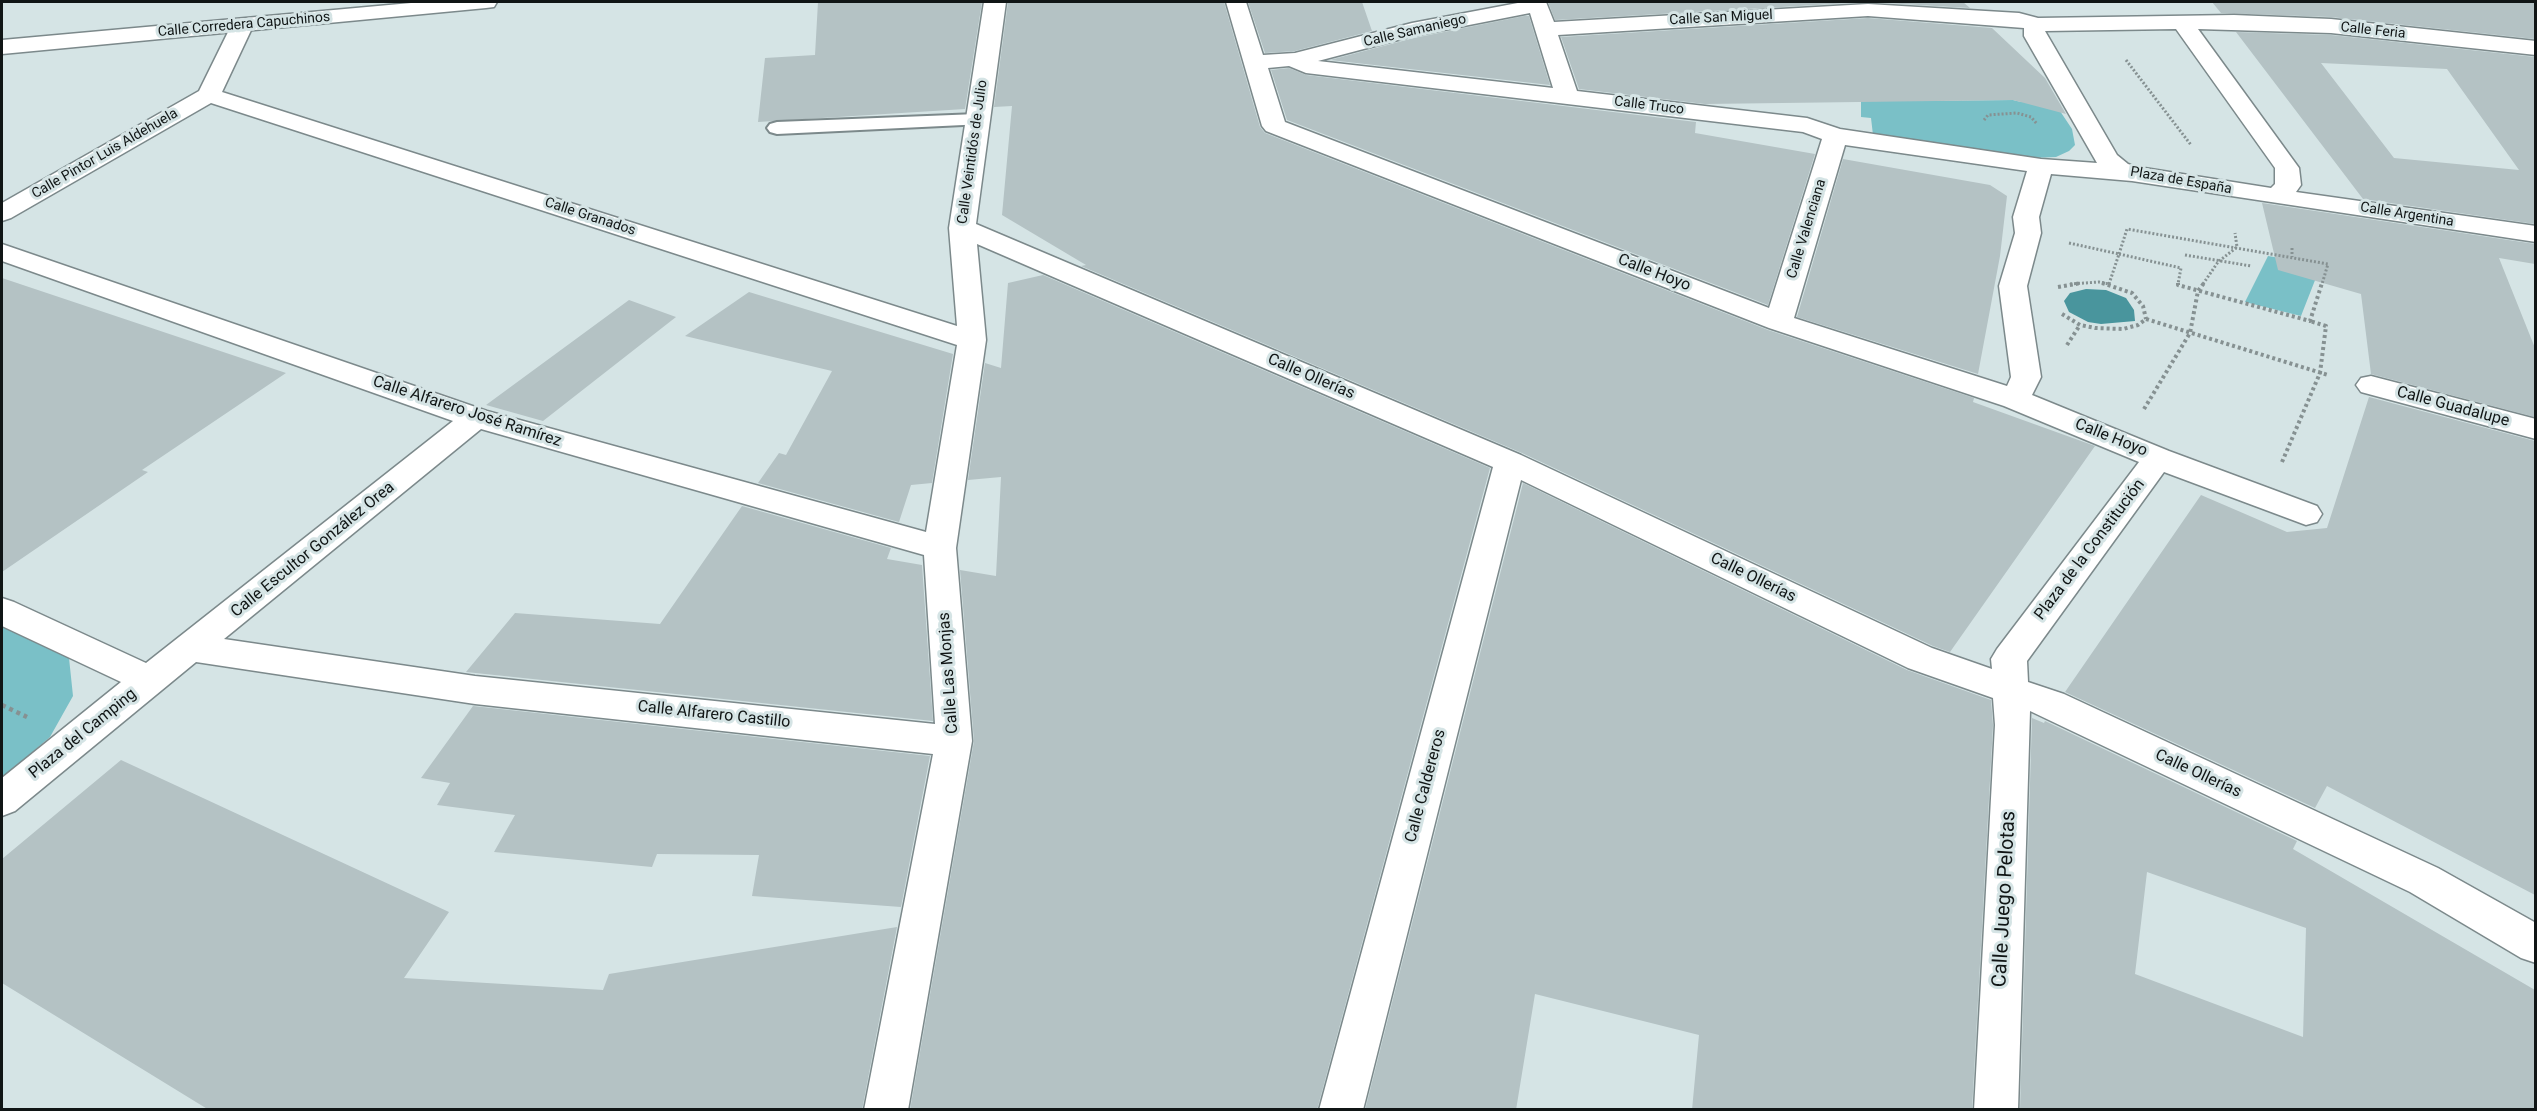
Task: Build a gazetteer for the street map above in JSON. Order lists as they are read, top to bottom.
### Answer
{
  "streets": {
    "street": [
      "Calle San Miguel",
      "Calle Corredera Capuchinos",
      "Calle Samaniego",
      "Calle Feria",
      "Calle Truco",
      "Calle Veintidós de Julio",
      "Calle Pintor Luis Aldehuela",
      "Plaza de España",
      "Calle Argentina",
      "Calle Granados",
      "Calle Valenciana",
      "Calle Hoyo",
      "Calle Ollerías",
      "Calle Guadalupe",
      "Calle Alfarero José Ramírez",
      "Calle Escultor González Orea",
      "Plaza de la Constitución",
      "Calle Las Monjas",
      "Calle Alfarero Castillo",
      "Plaza del Camping",
      "Calle Caldereros",
      "Calle Juego Pelotas"
    ]
  },
  "crossings": [
    ["Calle San Miguel", "Plaza de España"],
    ["Calle Samaniego", "Calle Truco"],
    ["Calle Truco", "Calle Valenciana"],
    ["Calle Truco", "Calle Hoyo"],
    ["Calle Veintidós de Julio", "Calle Granados"],
    ["Calle Veintidós de Julio", "Calle Ollerías"],
    ["Calle Veintidós de Julio", "Calle Las Monjas"],
    ["Calle Pintor Luis Aldehuela", "Calle Granados"],
    ["Plaza de España", "Calle Argentina"],
    ["Calle Granados", "Calle Las Monjas"],
    ["Calle Valenciana", "Calle Hoyo"],
    ["Calle Hoyo", "Plaza de la Constitución"],
    ["Calle Ollerías", "Plaza de la Constitución"],
    ["Calle Ollerías", "Calle Caldereros"],
    ["Calle Ollerías", "Calle Juego Pelotas"],
    ["Calle Alfarero José Ramírez", "Calle Escultor González Orea"],
    ["Calle Alfarero José Ramírez", "Calle Las Monjas"],
    ["Calle Escultor González Orea", "Calle Alfarero Castillo"],
    ["Calle Escultor González Orea", "Plaza del Camping"],
    ["Plaza de la Constitución", "Calle Juego Pelotas"],
    ["Calle Las Monjas", "Calle Alfarero Castillo"]
  ]
}
